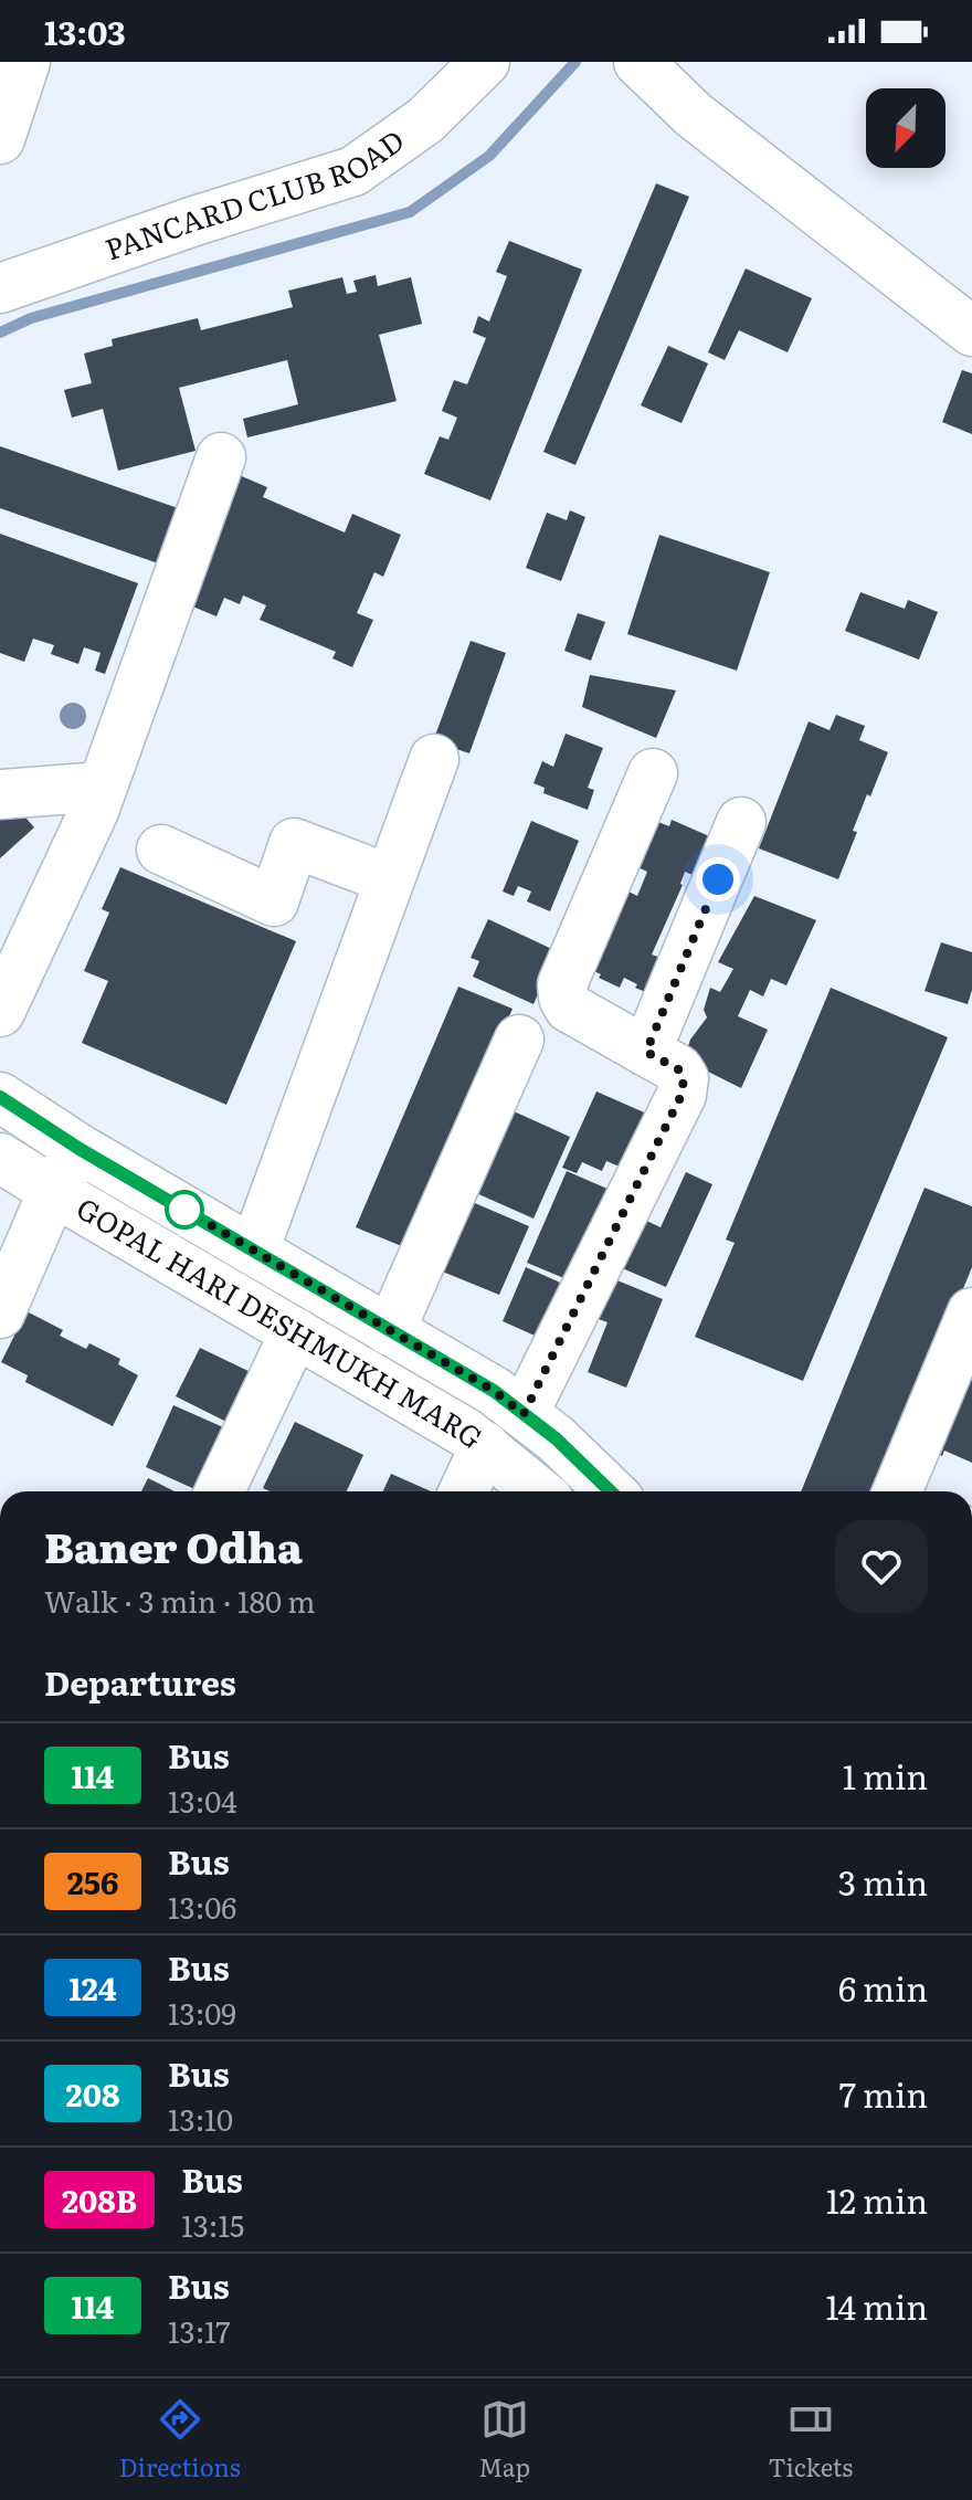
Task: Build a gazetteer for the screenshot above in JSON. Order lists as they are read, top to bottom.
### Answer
{
  "streets": {
    "street": ["PANCARD CLUB ROAD", "GOPAL HARI DESHMUKH MARG"]
  },
  "lines": ["bus line 114"],
  "north": "bottom left",
  "page": {
    "status": "13:03",
    "heading": [
      ["Baner Odha", "Walk · 3 min · 180 m"],
      "Departures"
    ],
    "list": [
      {
        "mark": "114",
        "name": "Bus",
        "note": "13:04",
        "value": "1 min"
      },
      {
        "mark": "256",
        "name": "Bus",
        "note": "13:06",
        "value": "3 min"
      },
      {
        "mark": "124",
        "name": "Bus",
        "note": "13:09",
        "value": "6 min"
      },
      {
        "mark": "208",
        "name": "Bus",
        "note": "13:10",
        "value": "7 min"
      },
      {
        "mark": "208B",
        "name": "Bus",
        "note": "13:15",
        "value": "12 min"
      },
      {
        "mark": "114",
        "name": "Bus",
        "note": "13:17",
        "value": "14 min"
      }
    ],
    "tabs": ["Directions", "Map", "Tickets"]
  }
}
